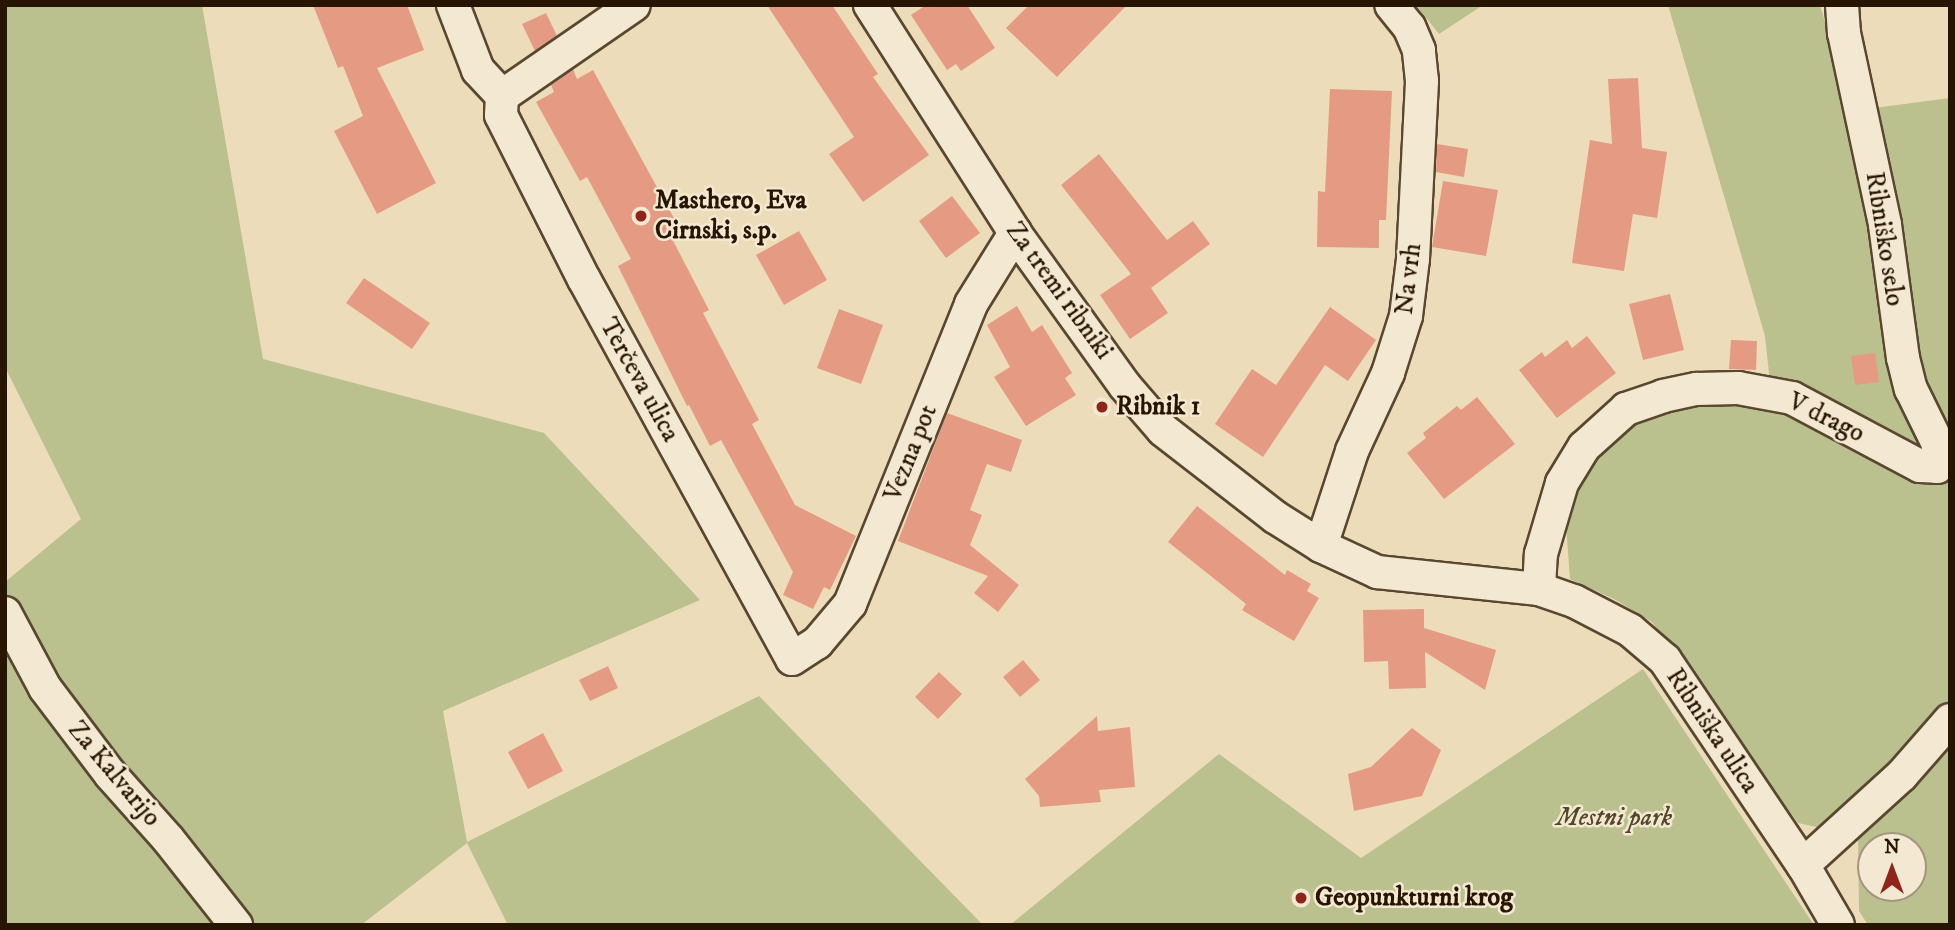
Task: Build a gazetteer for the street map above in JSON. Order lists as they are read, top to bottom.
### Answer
{
  "streets": {
    "street": [
      "Ribniško selo",
      "Na vrh",
      "Za tremi ribniki",
      "Terčeva ulica",
      "V drago",
      "Vezna pot",
      "Ribniška ulica",
      "Za Kalvarijo"
    ]
  },
  "crossings": [
    ["Ribniško selo", "V drago"],
    ["Na vrh", "Za tremi ribniki"],
    ["Za tremi ribniki", "V drago"],
    ["Za tremi ribniki", "Vezna pot"],
    ["Za tremi ribniki", "Ribniška ulica"],
    ["Terčeva ulica", "Vezna pot"],
    ["V drago", "Ribniška ulica"]
  ],
  "parks": ["Mestni park"],
  "places": ["Masthero, Eva Cirnski, s.p.", "Ribnik 1", "Geopunkturni krog"],
  "north": "top"
}
